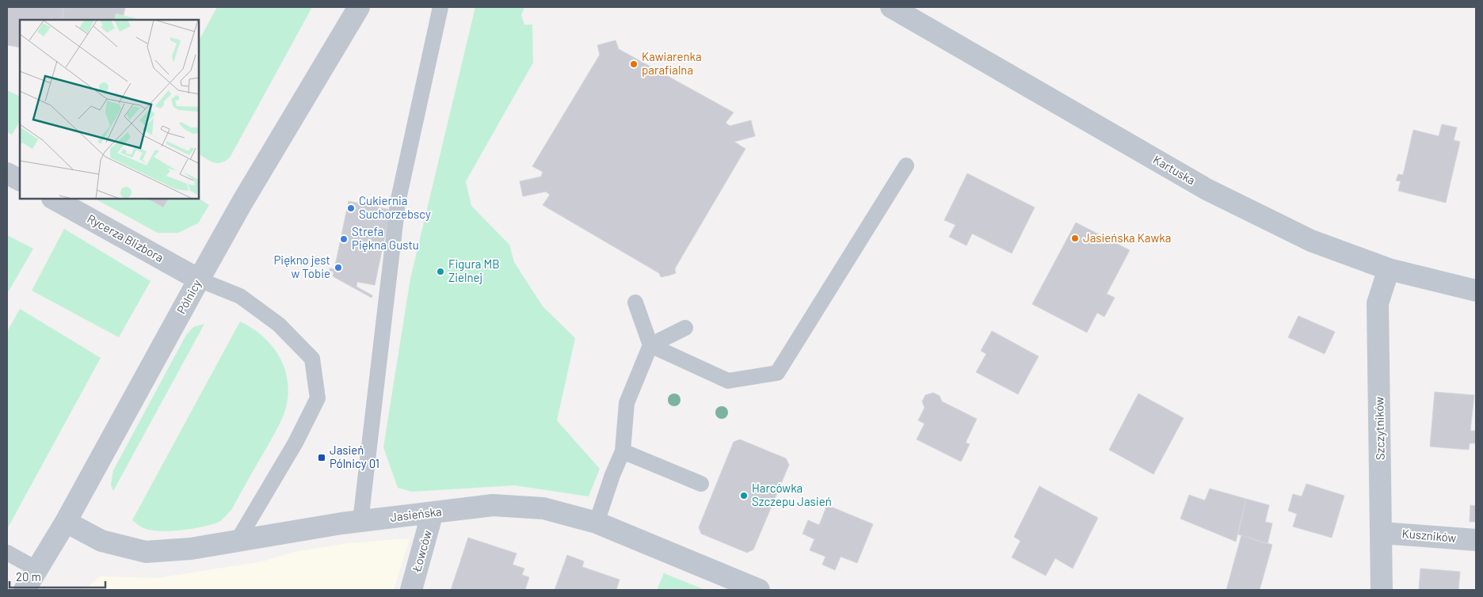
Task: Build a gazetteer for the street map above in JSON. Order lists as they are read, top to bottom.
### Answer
{
  "streets": {
    "street": [
      "Kartuska",
      "Rycerza Blizbora",
      "Pólnicy",
      "Szczytników",
      "Jasieńska",
      "Kuszników",
      "Łowców"
    ]
  },
  "crossings": [
    ["Kartuska", "Szczytników"],
    ["Rycerza Blizbora", "Pólnicy"],
    ["Pólnicy", "Jasieńska"],
    ["Szczytników", "Kuszników"],
    ["Jasieńska", "Łowców"]
  ],
  "places": {
    "other": [
      "Kawiarenka parafialna",
      "Cukiernia Suchorzebscy",
      "Jasieńska Kawka",
      "Strefa Piękna Gustu",
      "Piękno jest w Tobie",
      "Figura MB Zielnej",
      "Harcówka Szczepu Jasień"
    ],
    "transit": ["Jasień Pólnicy 01"]
  },
  "scale_bar": "20 m"
}
